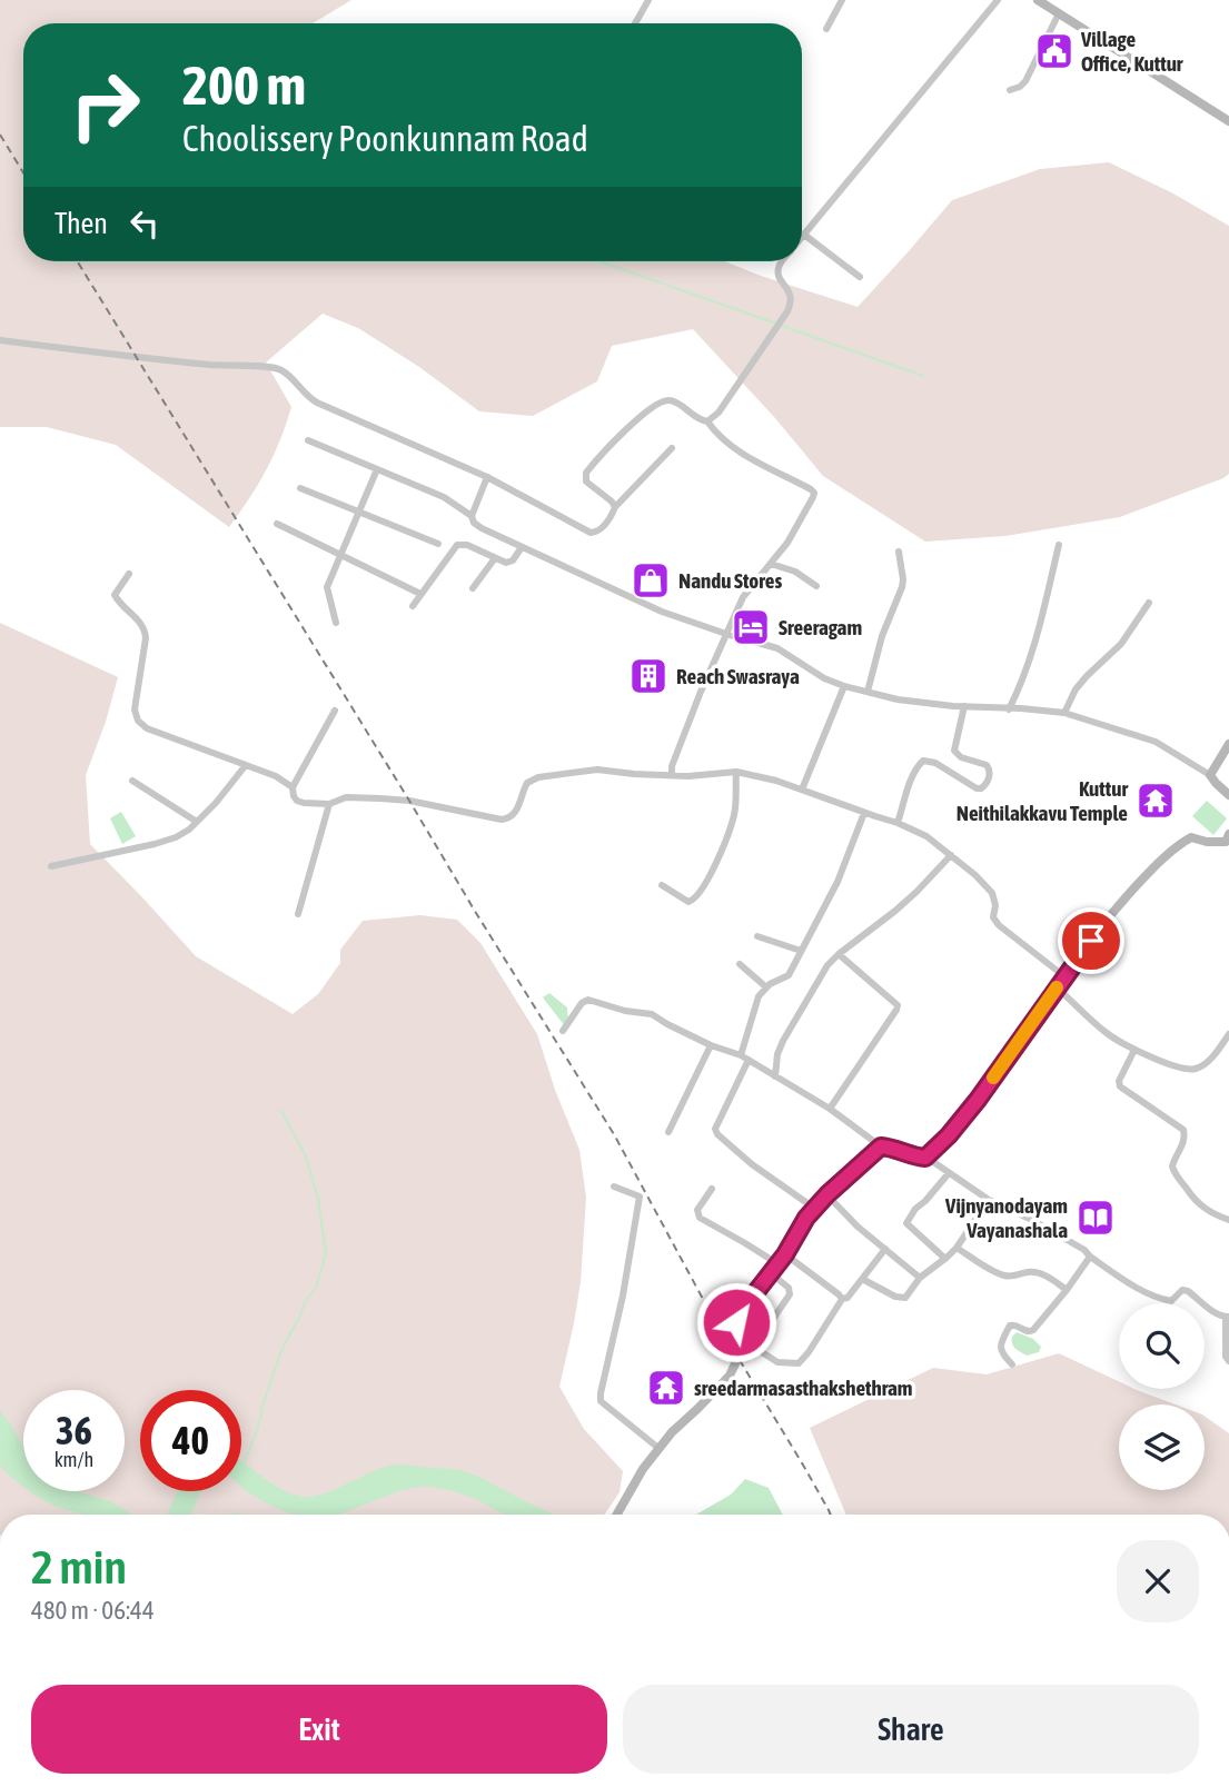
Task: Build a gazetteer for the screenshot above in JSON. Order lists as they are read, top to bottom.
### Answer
{
  "places": {
    "public building": ["Village Office, Kuttur"],
    "shop": ["Nandu Stores"],
    "hotel": ["Sreeragam"],
    "building": ["Reach Swasraya"],
    "temple": ["Kuttur Neithilakkavu Temple", "sreedarmasasthakshethram"],
    "library": ["Vijnyanodayam Vayanashala"]
  },
  "page": {
    "turn": ["200 m", "Choolissery Poonkunnam Road"],
    "then": "Then",
    "speed": "36 km/h",
    "limit": "40",
    "heading": ["2 min", "480 m · 06:44"],
    "buttons": ["Exit", "Share"]
  }
}
